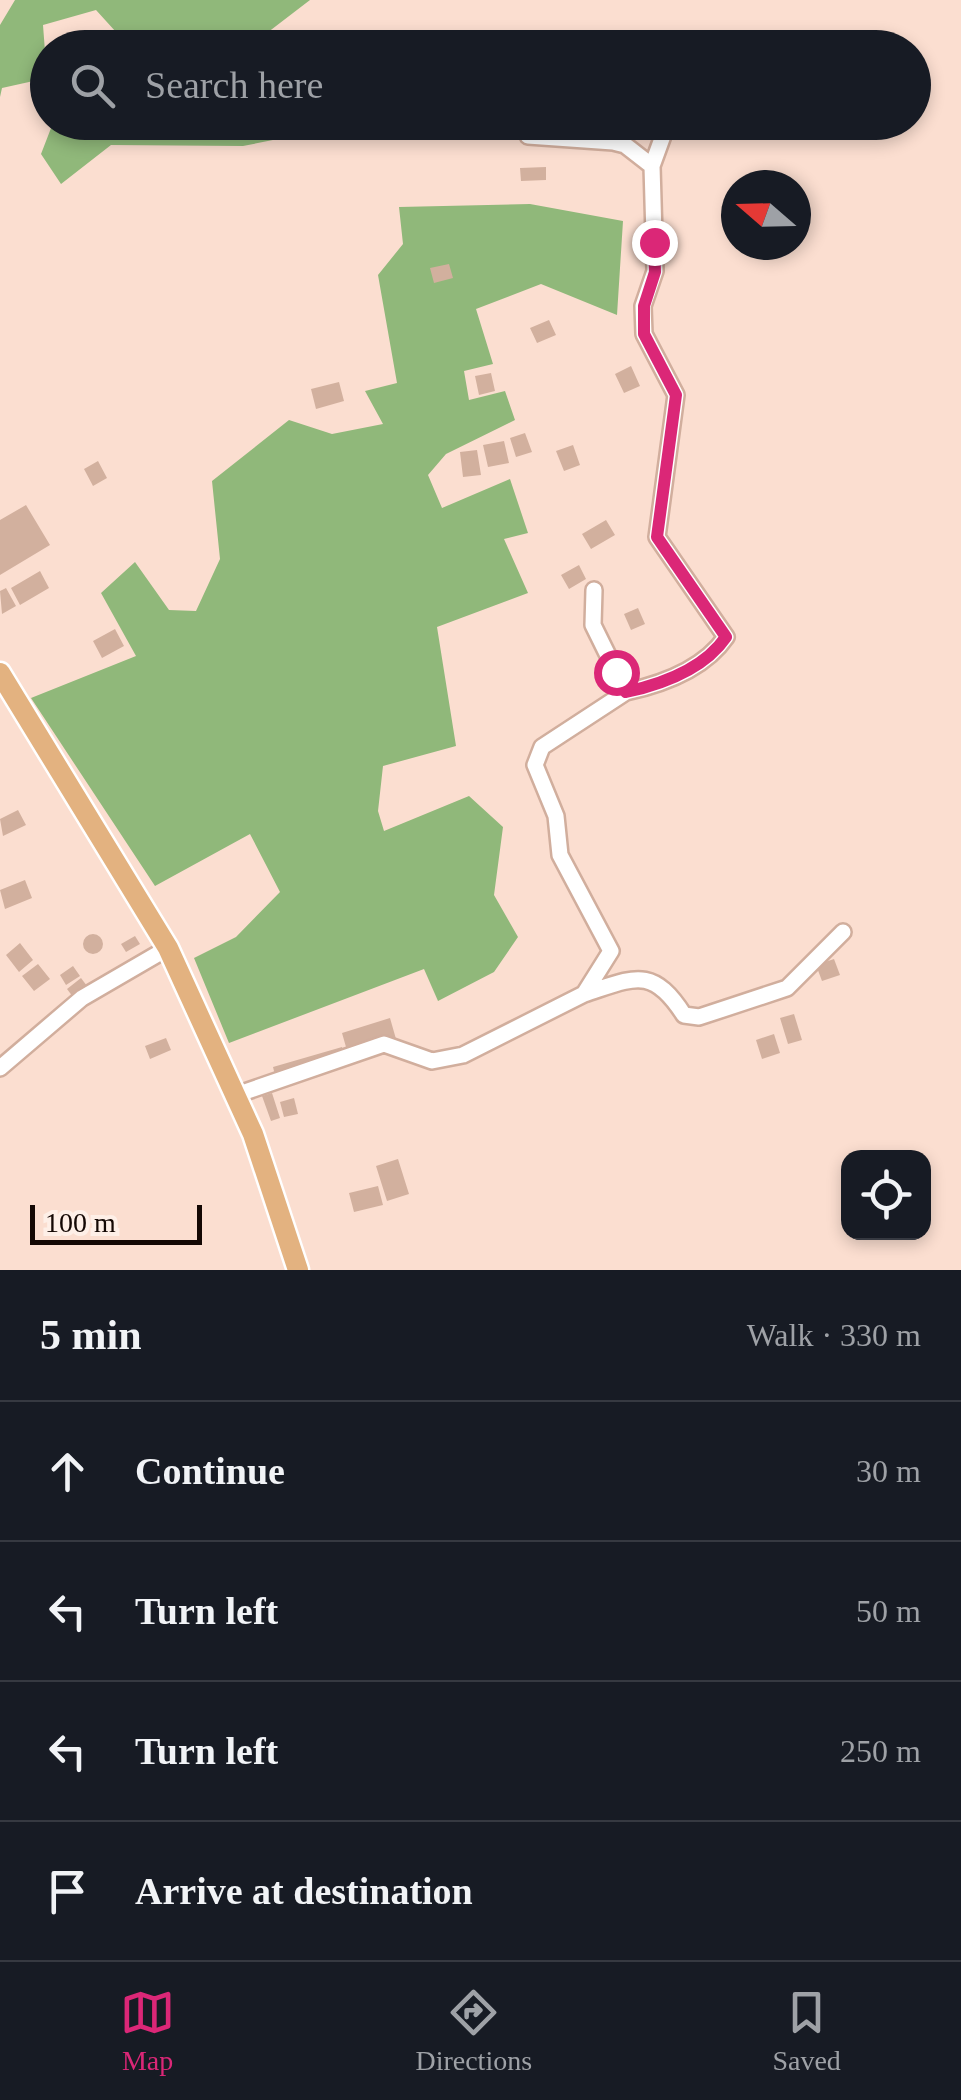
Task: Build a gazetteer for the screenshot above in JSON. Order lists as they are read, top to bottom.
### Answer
{
  "scale_bar": "100 m",
  "north": "left",
  "page": {
    "search": "Search here",
    "scale": "100 m",
    "heading": ["5 min", "Walk · 330 m"],
    "list": [
      ["Continue", "30 m"],
      ["Turn left", "50 m"],
      ["Turn left", "250 m"],
      "Arrive at destination"
    ],
    "nav": ["Map", "Directions", "Saved"]
  }
}
